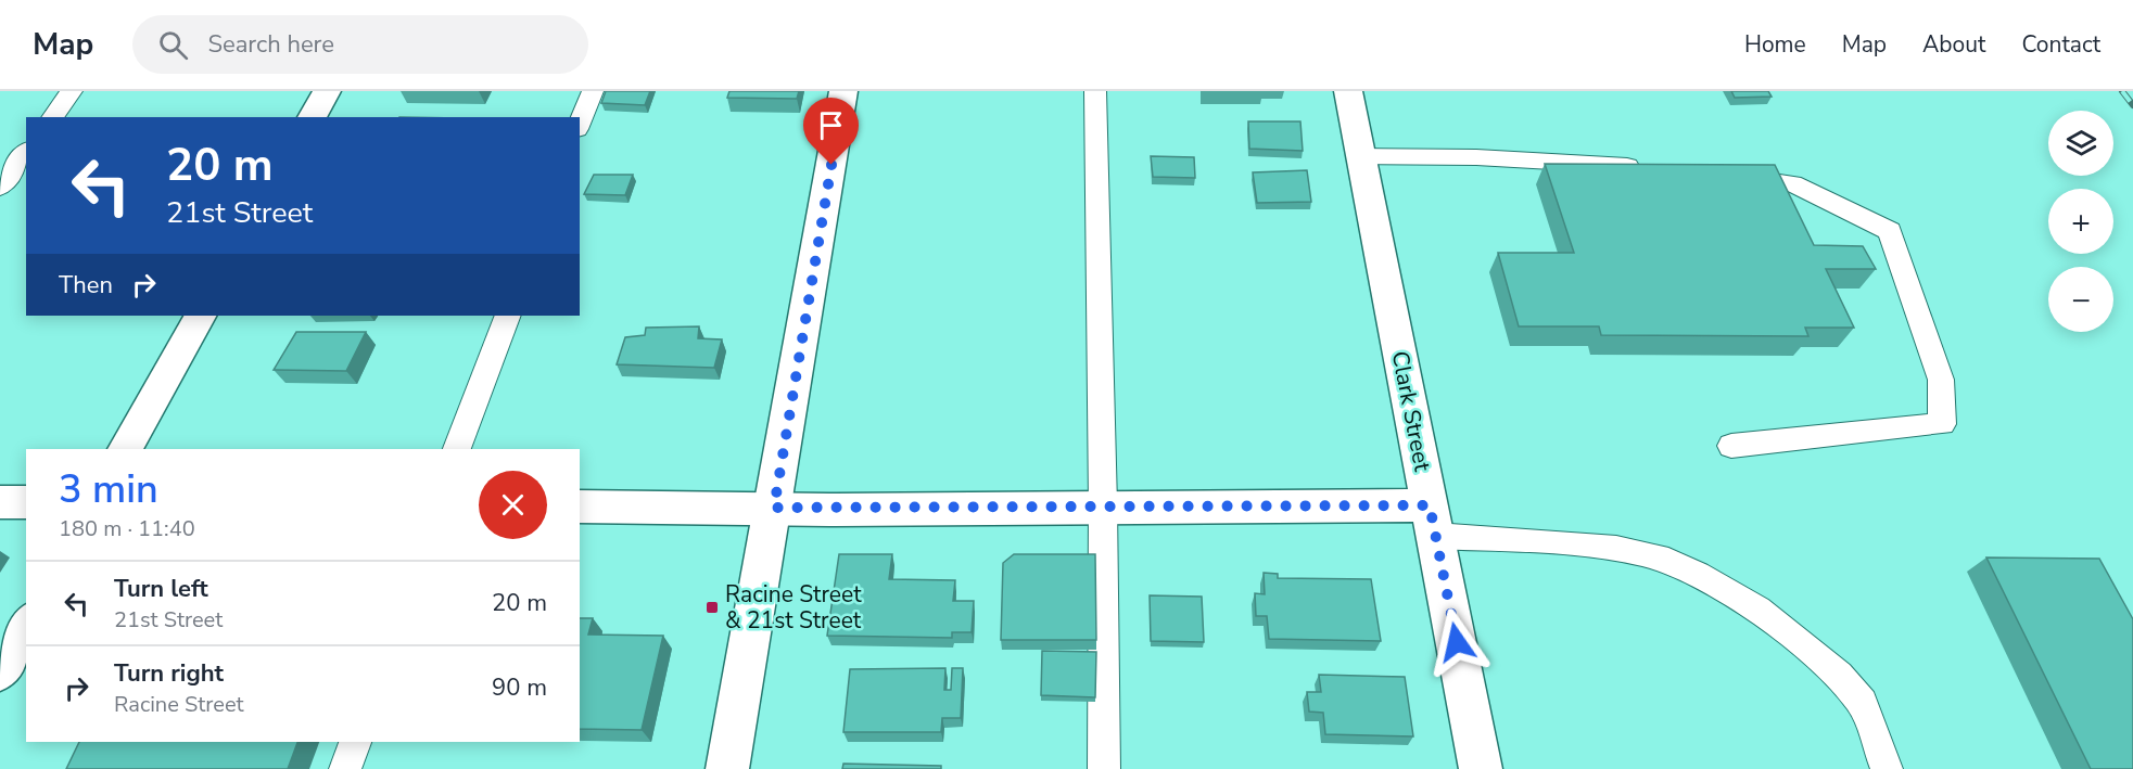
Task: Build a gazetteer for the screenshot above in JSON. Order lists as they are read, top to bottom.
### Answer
{
  "streets": {
    "street": ["Clark Street"]
  },
  "places": {
    "transit": ["Racine Street & 21st Street"]
  },
  "page": {
    "header": "Map",
    "search": "Search here",
    "nav": [
      "Home",
      "Map",
      "About",
      "Contact"
    ],
    "map_buttons": ["+", "−"],
    "turn": ["20 m", "21st Street"],
    "then": "Then",
    "heading": ["3 min", "180 m · 11:40"],
    "list": [
      {
        "name": "Turn left",
        "note": "21st Street",
        "value": "20 m"
      },
      {
        "name": "Turn right",
        "note": "Racine Street",
        "value": "90 m"
      }
    ]
  }
}
